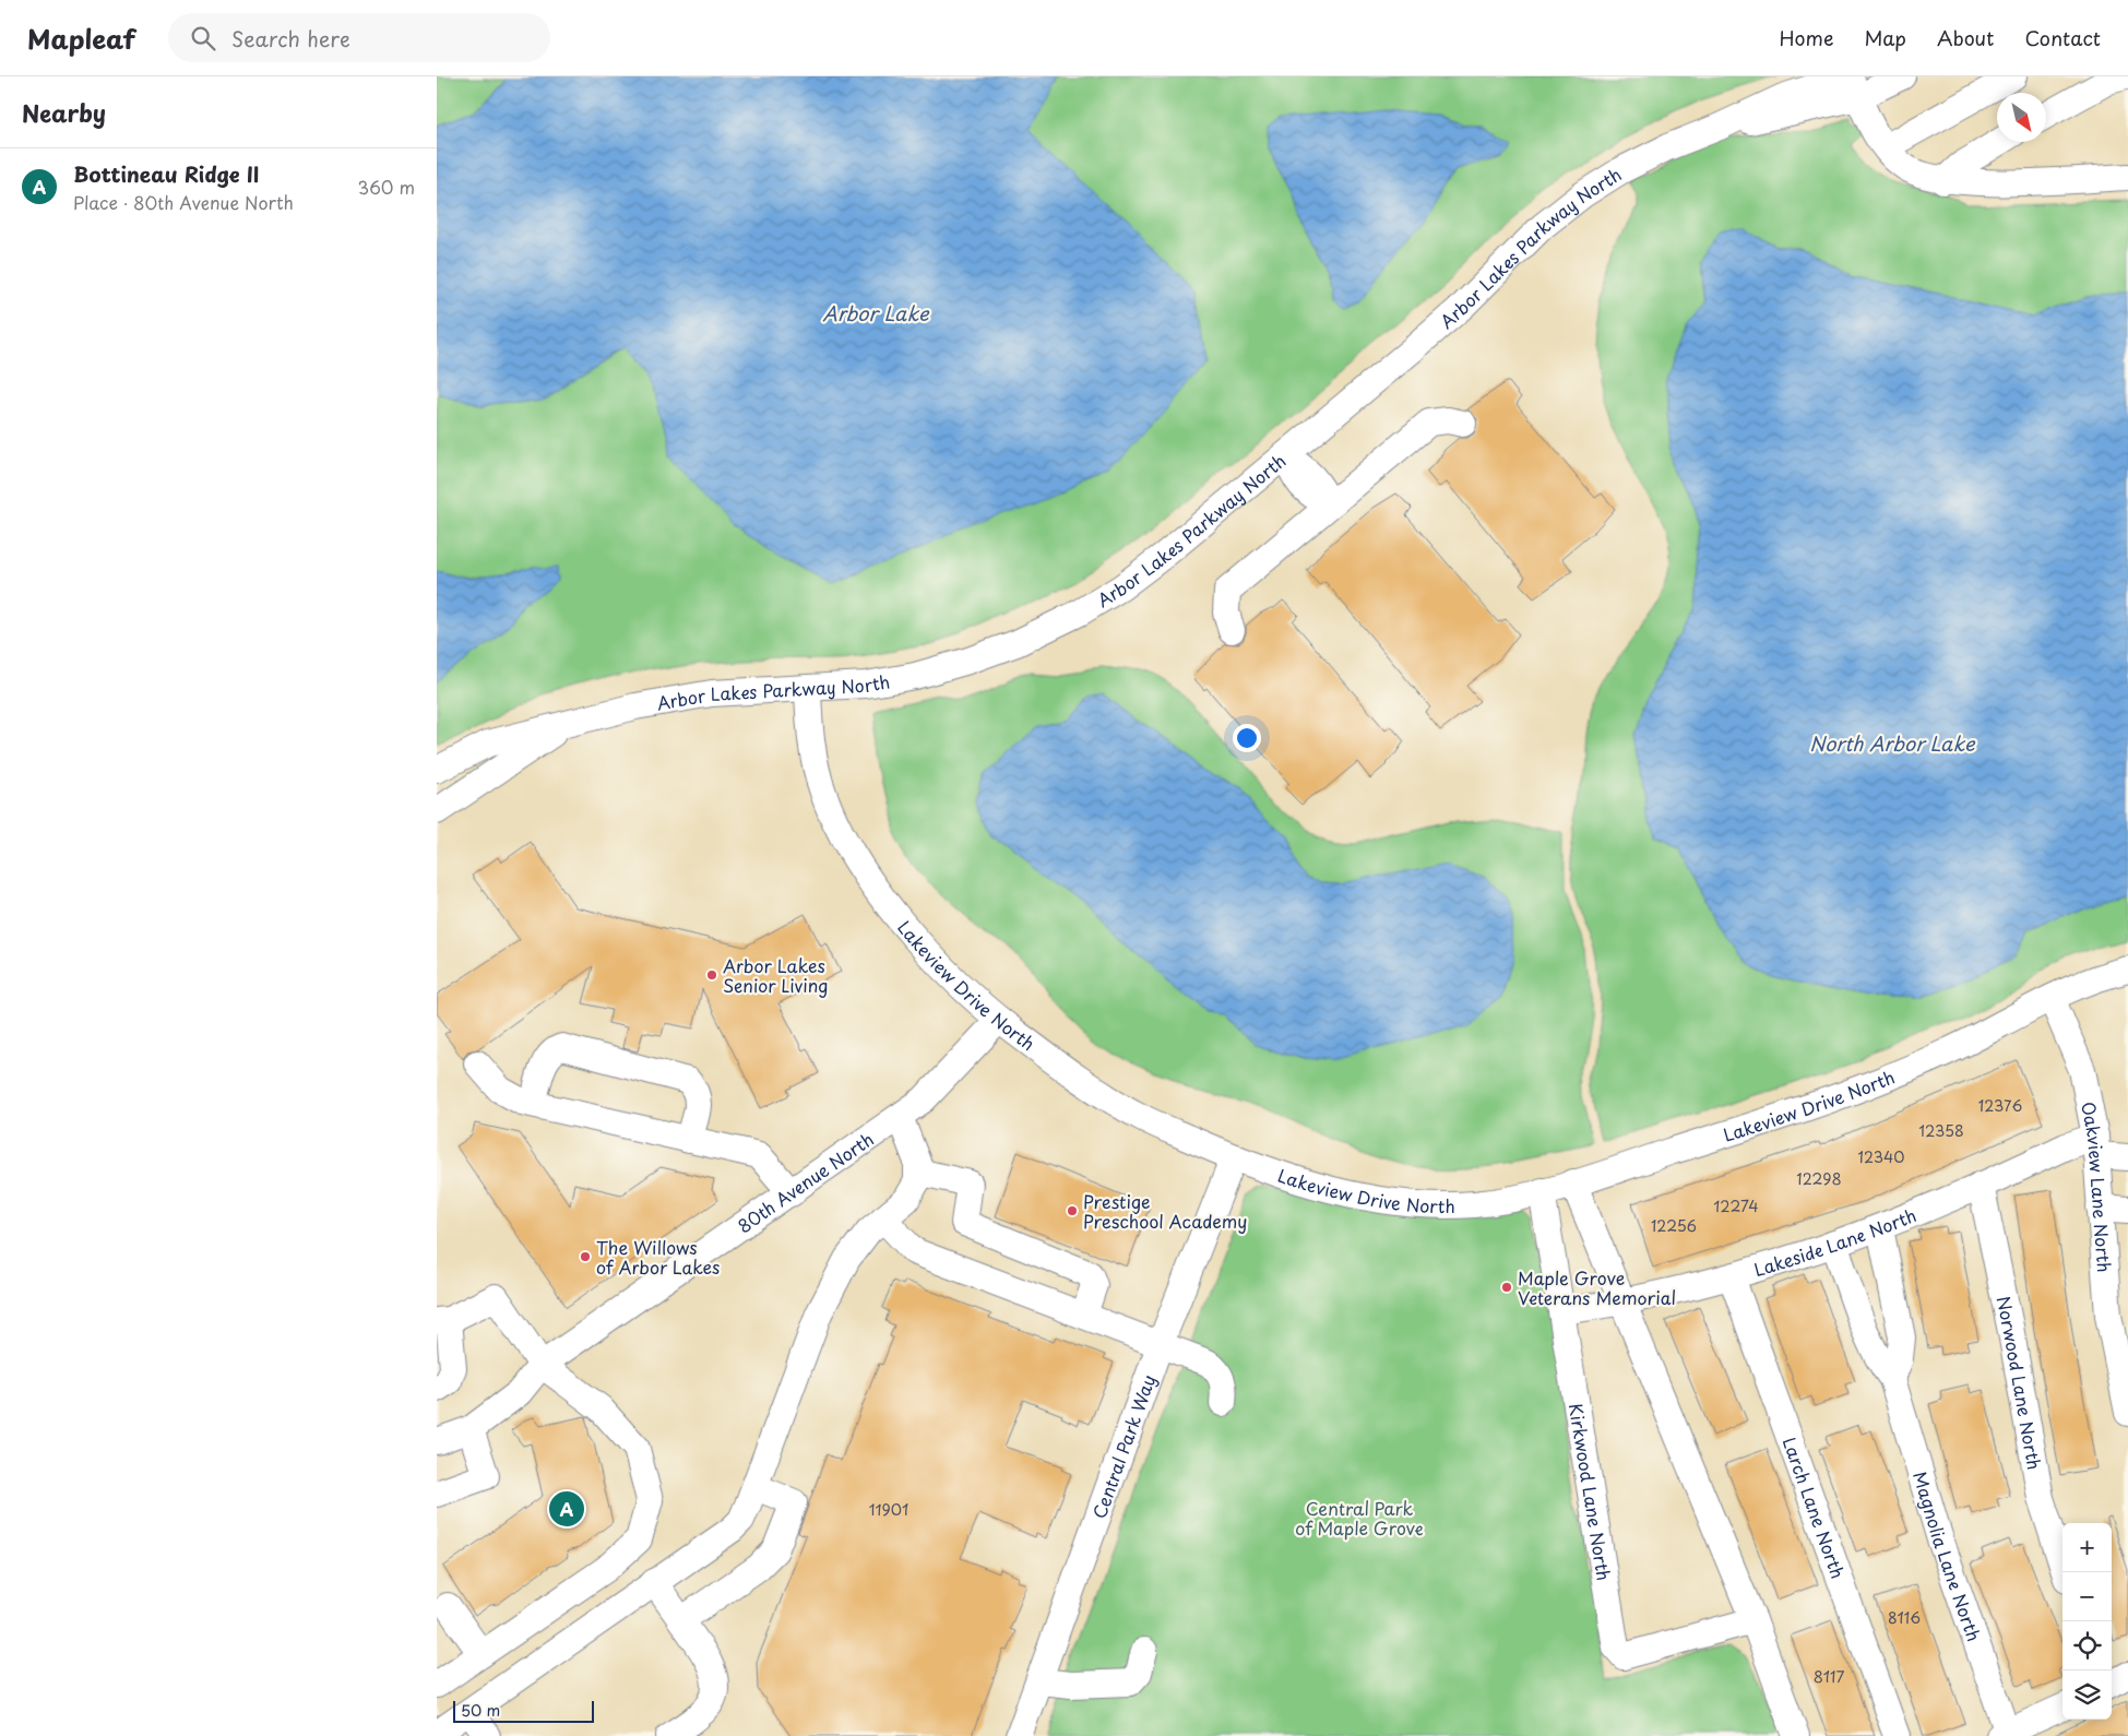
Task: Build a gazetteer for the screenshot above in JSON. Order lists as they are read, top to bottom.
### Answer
{
  "streets": {
    "street": [
      "Arbor Lakes Parkway North",
      "Lakeview Drive North",
      "80th Avenue North",
      "Oakview Lane North",
      "Lakeside Lane North",
      "Norwood Lane North",
      "Central Park Way",
      "Kirkwood Lane North",
      "Larch Lane North",
      "Magnolia Lane North"
    ]
  },
  "crossings": [
    ["Arbor Lakes Parkway North", "Lakeview Drive North"],
    ["Lakeview Drive North", "80th Avenue North"],
    ["Lakeview Drive North", "Oakview Lane North"],
    ["Lakeview Drive North", "Central Park Way"],
    ["Lakeview Drive North", "Kirkwood Lane North"],
    ["Oakview Lane North", "Lakeside Lane North"],
    ["Lakeside Lane North", "Norwood Lane North"],
    ["Lakeside Lane North", "Kirkwood Lane North"],
    ["Lakeside Lane North", "Larch Lane North"],
    ["Lakeside Lane North", "Magnolia Lane North"]
  ],
  "water": ["Arbor Lake", "North Arbor Lake"],
  "parks": ["Central Park of Maple Grove"],
  "places": [
    "Arbor Lakes Senior Living",
    "Prestige Preschool Academy",
    "The Willows of Arbor Lakes",
    "Maple Grove Veterans Memorial"
  ],
  "house_numbers": [
    "12376",
    "12358",
    "12340",
    "12298",
    "12274",
    "12256",
    "11901",
    "8116",
    "8117"
  ],
  "scale_bar": "50 m",
  "north": "bottom right",
  "page": {
    "header": "Mapleaf",
    "search": "Search here",
    "nav": [
      "Home",
      "Map",
      "About",
      "Contact"
    ],
    "heading": "Nearby",
    "list": [
      {
        "mark": "A",
        "name": "Bottineau Ridge II",
        "note": "Place · 80th Avenue North",
        "value": "360 m"
      }
    ],
    "pins": "A",
    "map_buttons": ["+", "−"],
    "scale": "50 m"
  }
}
